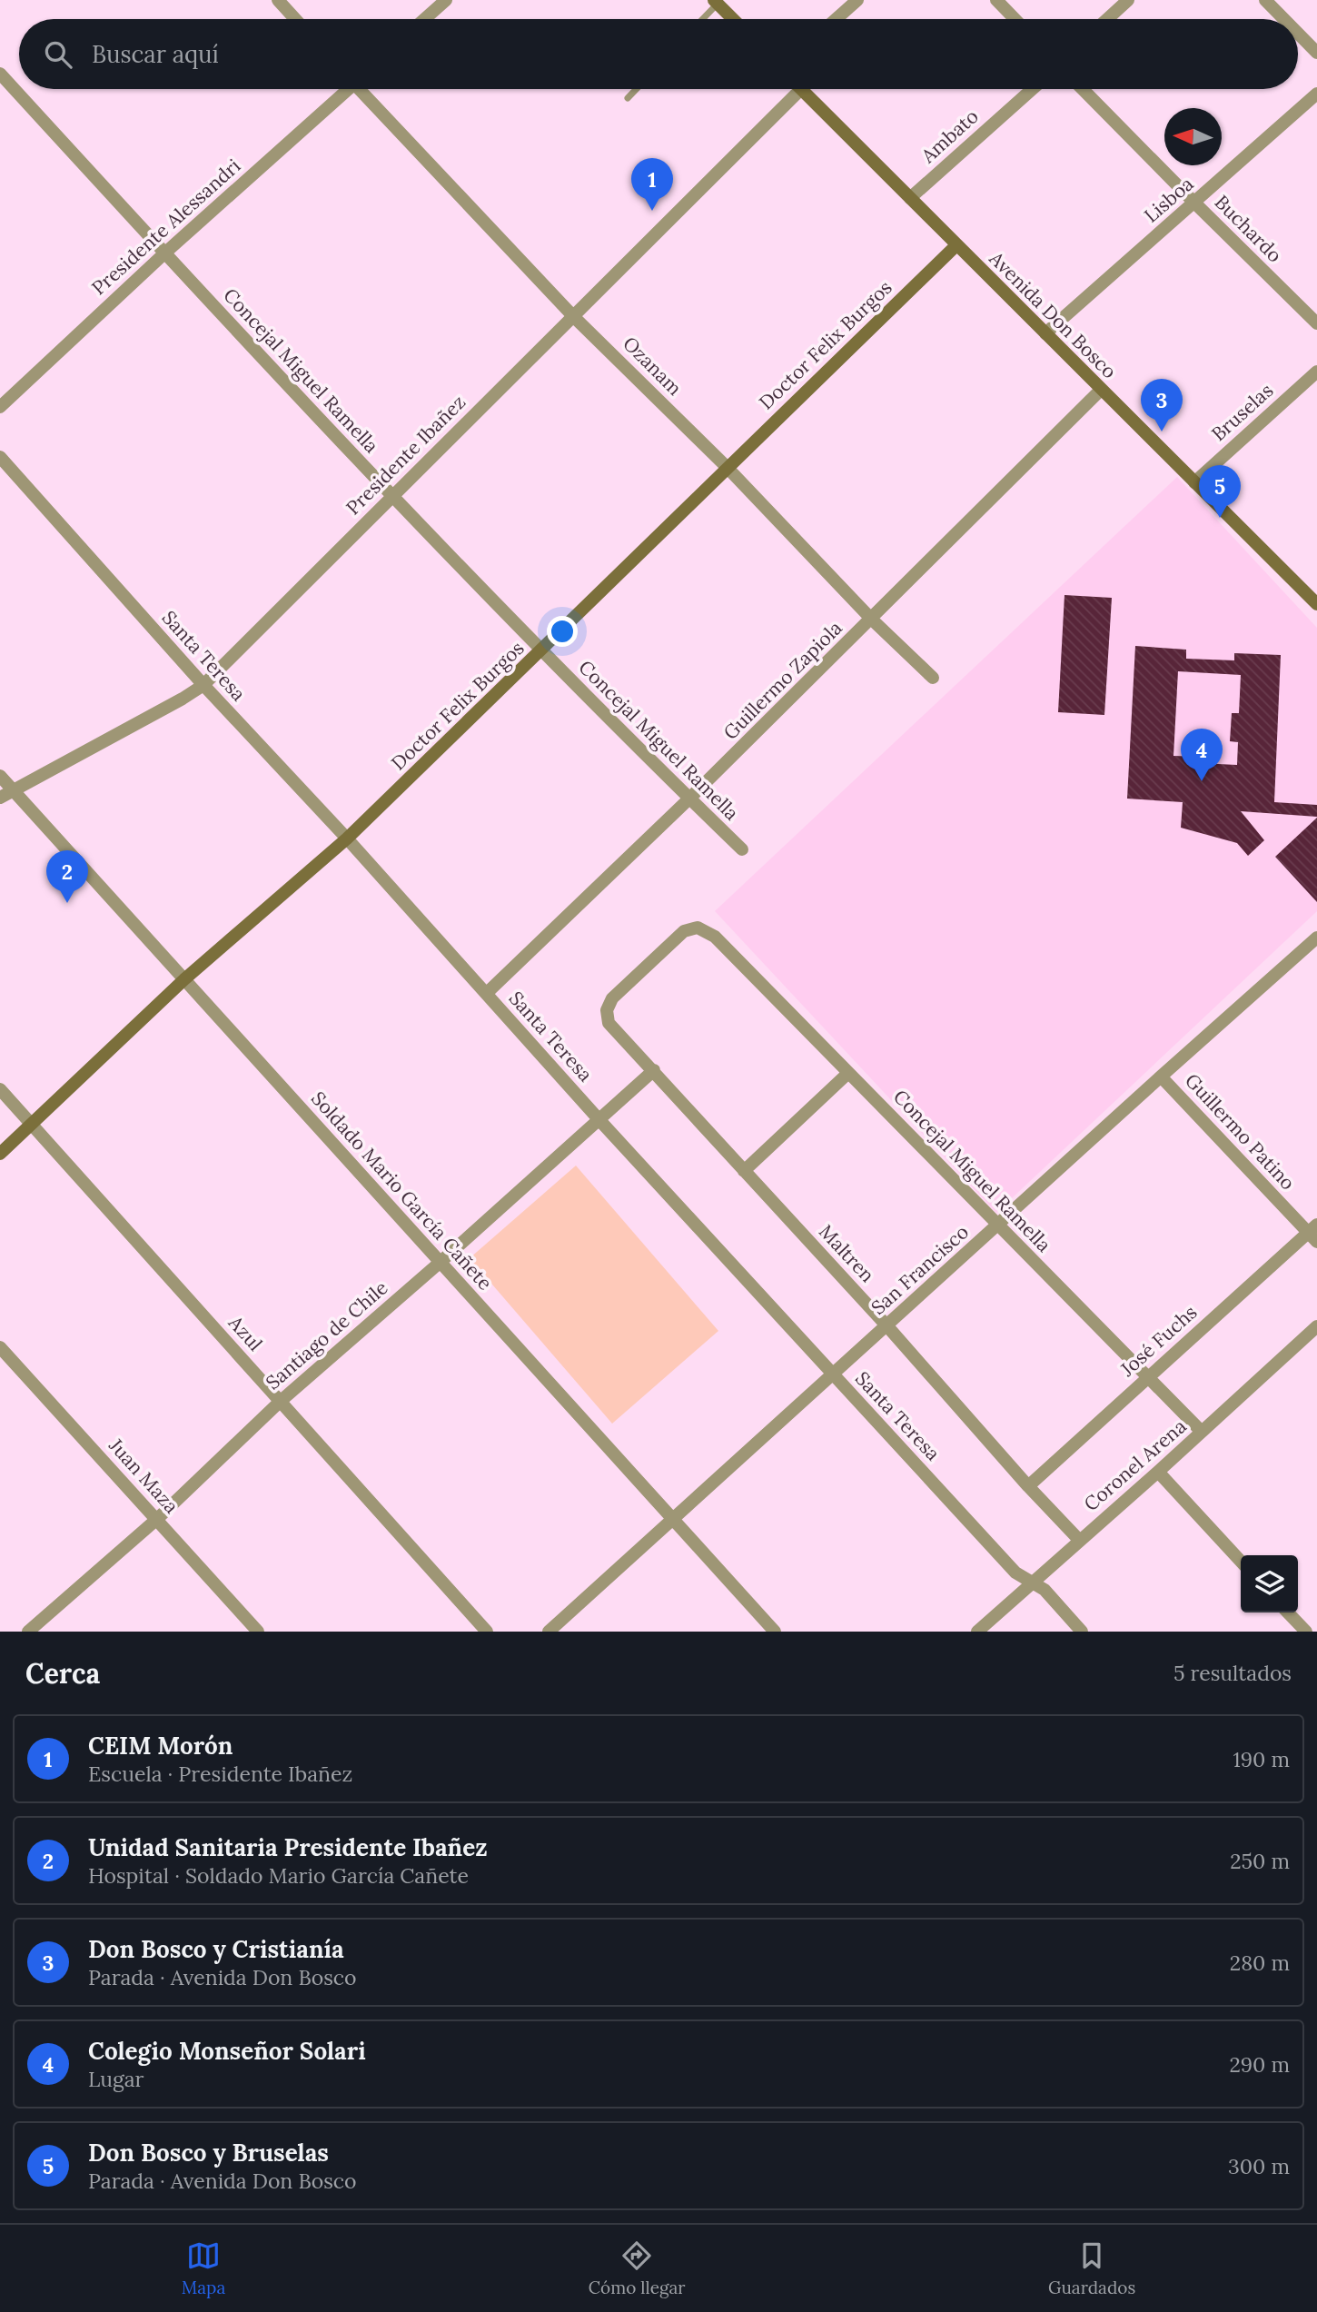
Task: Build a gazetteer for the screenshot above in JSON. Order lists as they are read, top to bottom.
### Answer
{
  "streets": {
    "street": [
      "Ambato",
      "Lisboa",
      "Presidente Alessandri",
      "Buchardo",
      "Avenida Don Bosco",
      "Doctor Felix Burgos",
      "Ozanam",
      "Concejal Miguel Ramella",
      "Bruselas",
      "Presidente Ibañez",
      "Santa Teresa",
      "Guillermo Zapiola",
      "Guillermo Patino",
      "Soldado Mario García Cañete",
      "Maltren",
      "San Francisco",
      "Azul",
      "Santiago de Chile",
      "José Fuchs",
      "Coronel Arena",
      "Juan Maza"
    ]
  },
  "crossings": [
    ["Ambato", "Avenida Don Bosco"],
    ["Lisboa", "Buchardo"],
    ["Lisboa", "Avenida Don Bosco"],
    ["Presidente Alessandri", "Concejal Miguel Ramella"],
    ["Avenida Don Bosco", "Doctor Felix Burgos"],
    ["Avenida Don Bosco", "Bruselas"],
    ["Avenida Don Bosco", "Presidente Ibañez"],
    ["Avenida Don Bosco", "Guillermo Zapiola"],
    ["Doctor Felix Burgos", "Ozanam"],
    ["Doctor Felix Burgos", "Concejal Miguel Ramella"],
    ["Doctor Felix Burgos", "Santa Teresa"],
    ["Doctor Felix Burgos", "Soldado Mario García Cañete"],
    ["Doctor Felix Burgos", "Azul"],
    ["Ozanam", "Presidente Ibañez"],
    ["Ozanam", "Guillermo Zapiola"],
    ["Concejal Miguel Ramella", "Presidente Ibañez"],
    ["Concejal Miguel Ramella", "Guillermo Zapiola"],
    ["Concejal Miguel Ramella", "Maltren"],
    ["Concejal Miguel Ramella", "San Francisco"],
    ["Concejal Miguel Ramella", "José Fuchs"],
    ["Concejal Miguel Ramella", "Coronel Arena"],
    ["Presidente Ibañez", "Santa Teresa"],
    ["Presidente Ibañez", "Soldado Mario García Cañete"],
    ["Santa Teresa", "Guillermo Zapiola"],
    ["Santa Teresa", "San Francisco"],
    ["Santa Teresa", "Santiago de Chile"],
    ["Santa Teresa", "Coronel Arena"],
    ["Guillermo Patino", "San Francisco"],
    ["Guillermo Patino", "José Fuchs"],
    ["Soldado Mario García Cañete", "San Francisco"],
    ["Soldado Mario García Cañete", "Santiago de Chile"],
    ["Maltren", "San Francisco"],
    ["Maltren", "Santiago de Chile"],
    ["Maltren", "José Fuchs"],
    ["Maltren", "Coronel Arena"],
    ["Azul", "Santiago de Chile"],
    ["Santiago de Chile", "Juan Maza"]
  ],
  "north": "left",
  "page": {
    "search": "Buscar aquí",
    "pins": [
      "1",
      "3",
      "5",
      "4",
      "2"
    ],
    "heading": ["Cerca", "5 resultados"],
    "list": [
      {
        "mark": "1",
        "name": "CEIM Morón",
        "note": "Escuela · Presidente Ibañez",
        "value": "190 m"
      },
      {
        "mark": "2",
        "name": "Unidad Sanitaria Presidente Ibañez",
        "note": "Hospital · Soldado Mario García Cañete",
        "value": "250 m"
      },
      {
        "mark": "3",
        "name": "Don Bosco y Cristianía",
        "note": "Parada · Avenida Don Bosco",
        "value": "280 m"
      },
      {
        "mark": "4",
        "name": "Colegio Monseñor Solari",
        "note": "Lugar",
        "value": "290 m"
      },
      {
        "mark": "5",
        "name": "Don Bosco y Bruselas",
        "note": "Parada · Avenida Don Bosco",
        "value": "300 m"
      }
    ],
    "nav": ["Mapa", "Cómo llegar", "Guardados"]
  }
}
